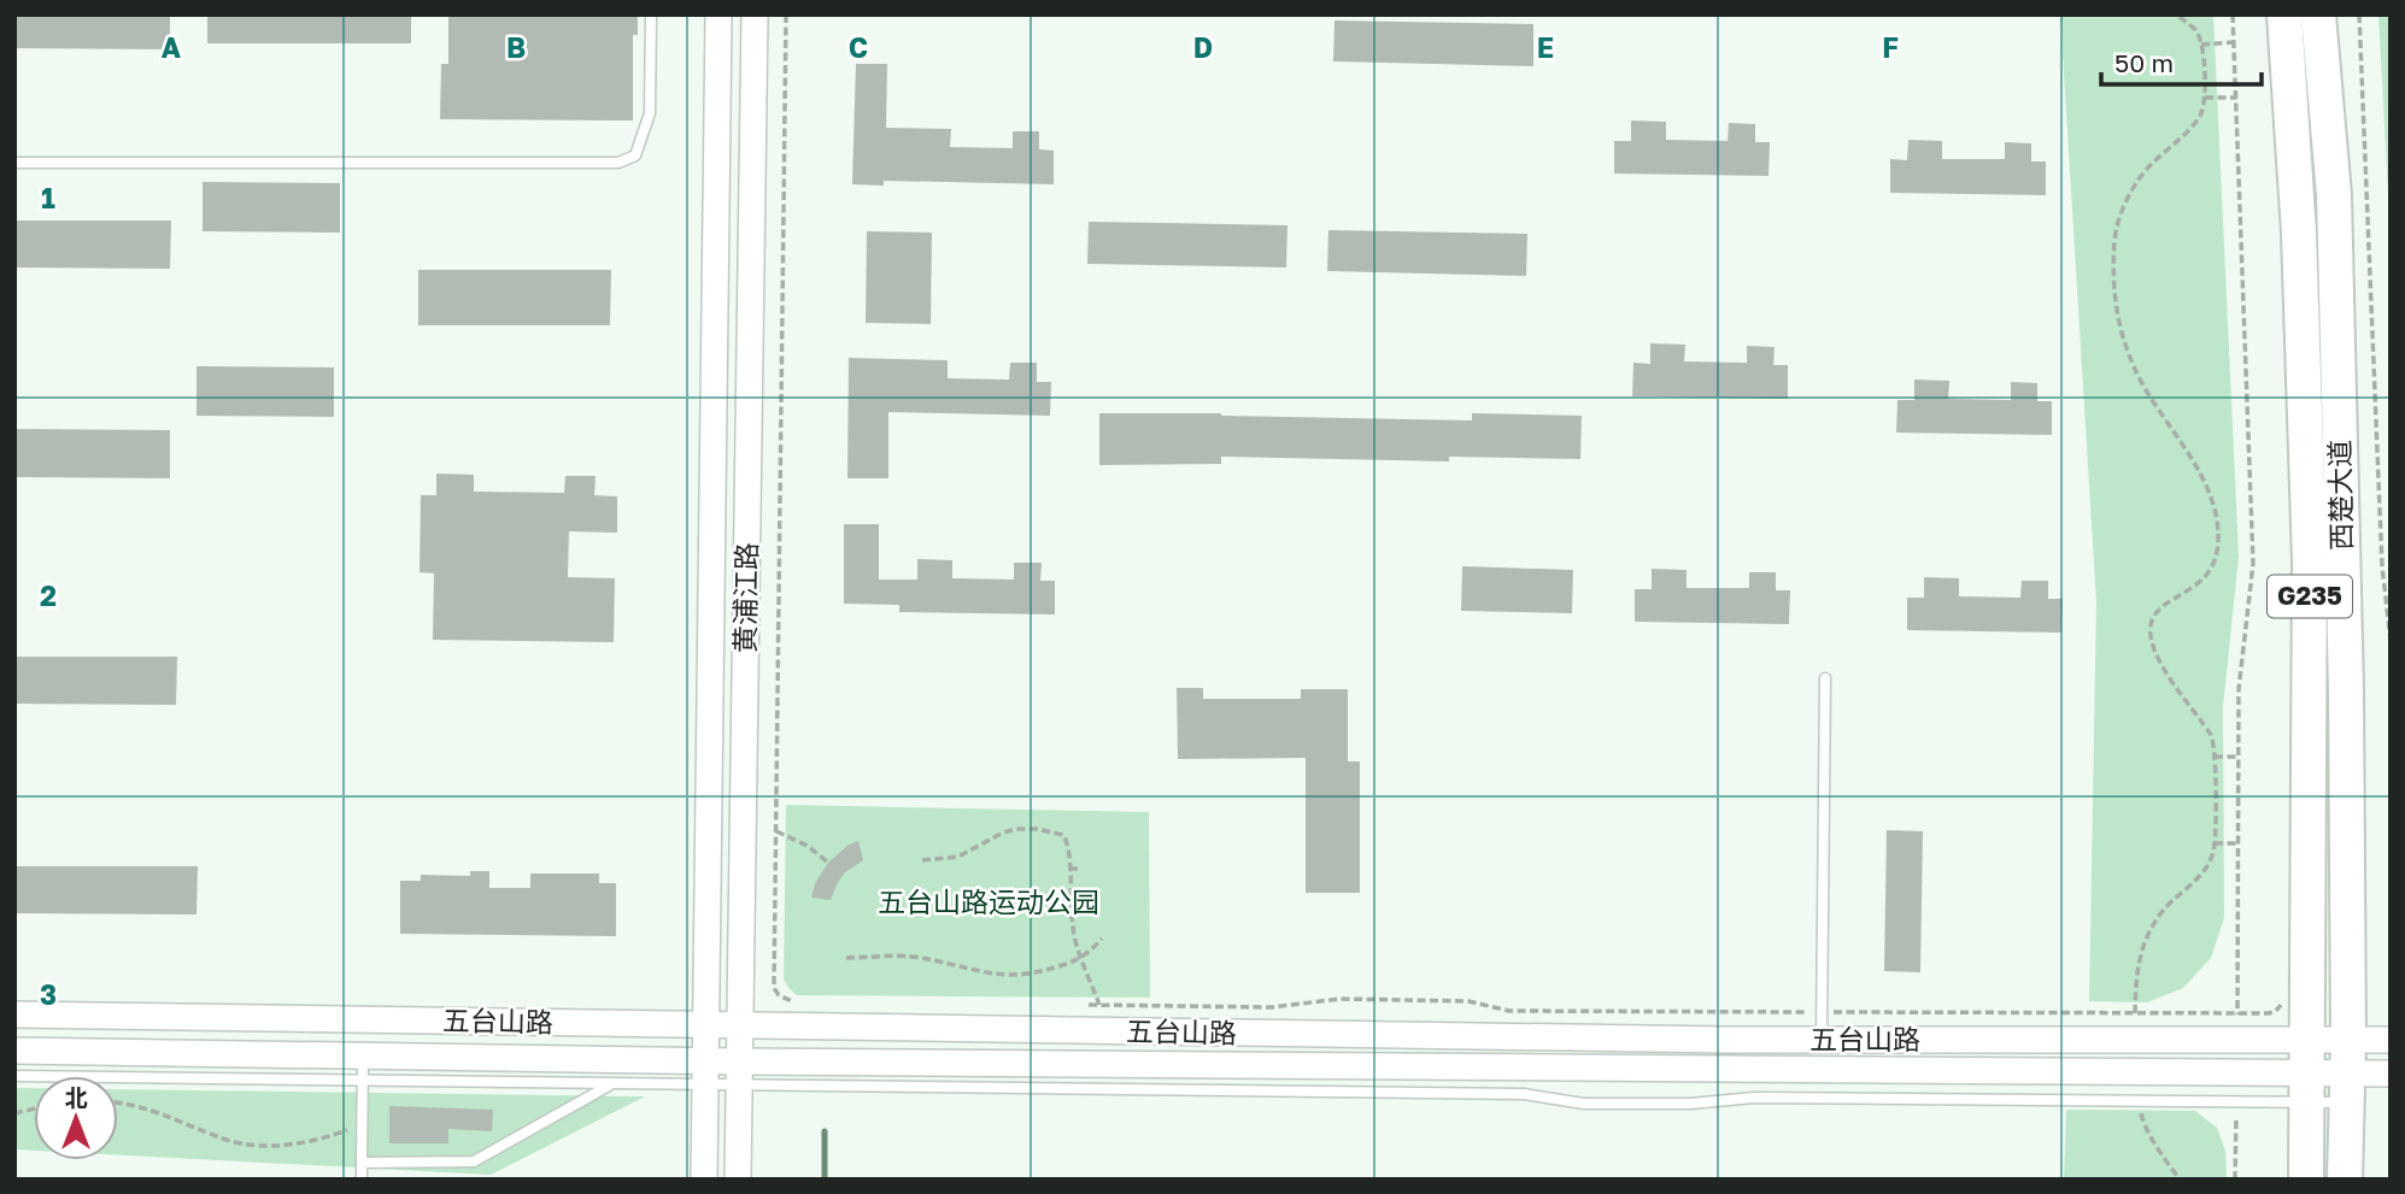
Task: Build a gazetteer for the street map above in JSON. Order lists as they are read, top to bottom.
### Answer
{
  "streets": {
    "highway": ["西楚大道", "G235"],
    "main road": ["黄浦江路", "五台山路"]
  },
  "crossings": [
    ["西楚大道", "五台山路"],
    ["黄浦江路", "五台山路"]
  ],
  "parks": ["五台山路运动公园"],
  "scale_bar": "50 m",
  "north": "top",
  "grid": {
    "columns": [
      "A",
      "B",
      "C",
      "D",
      "E",
      "F"
    ],
    "rows": ["1", "2", "3"]
  }
}
